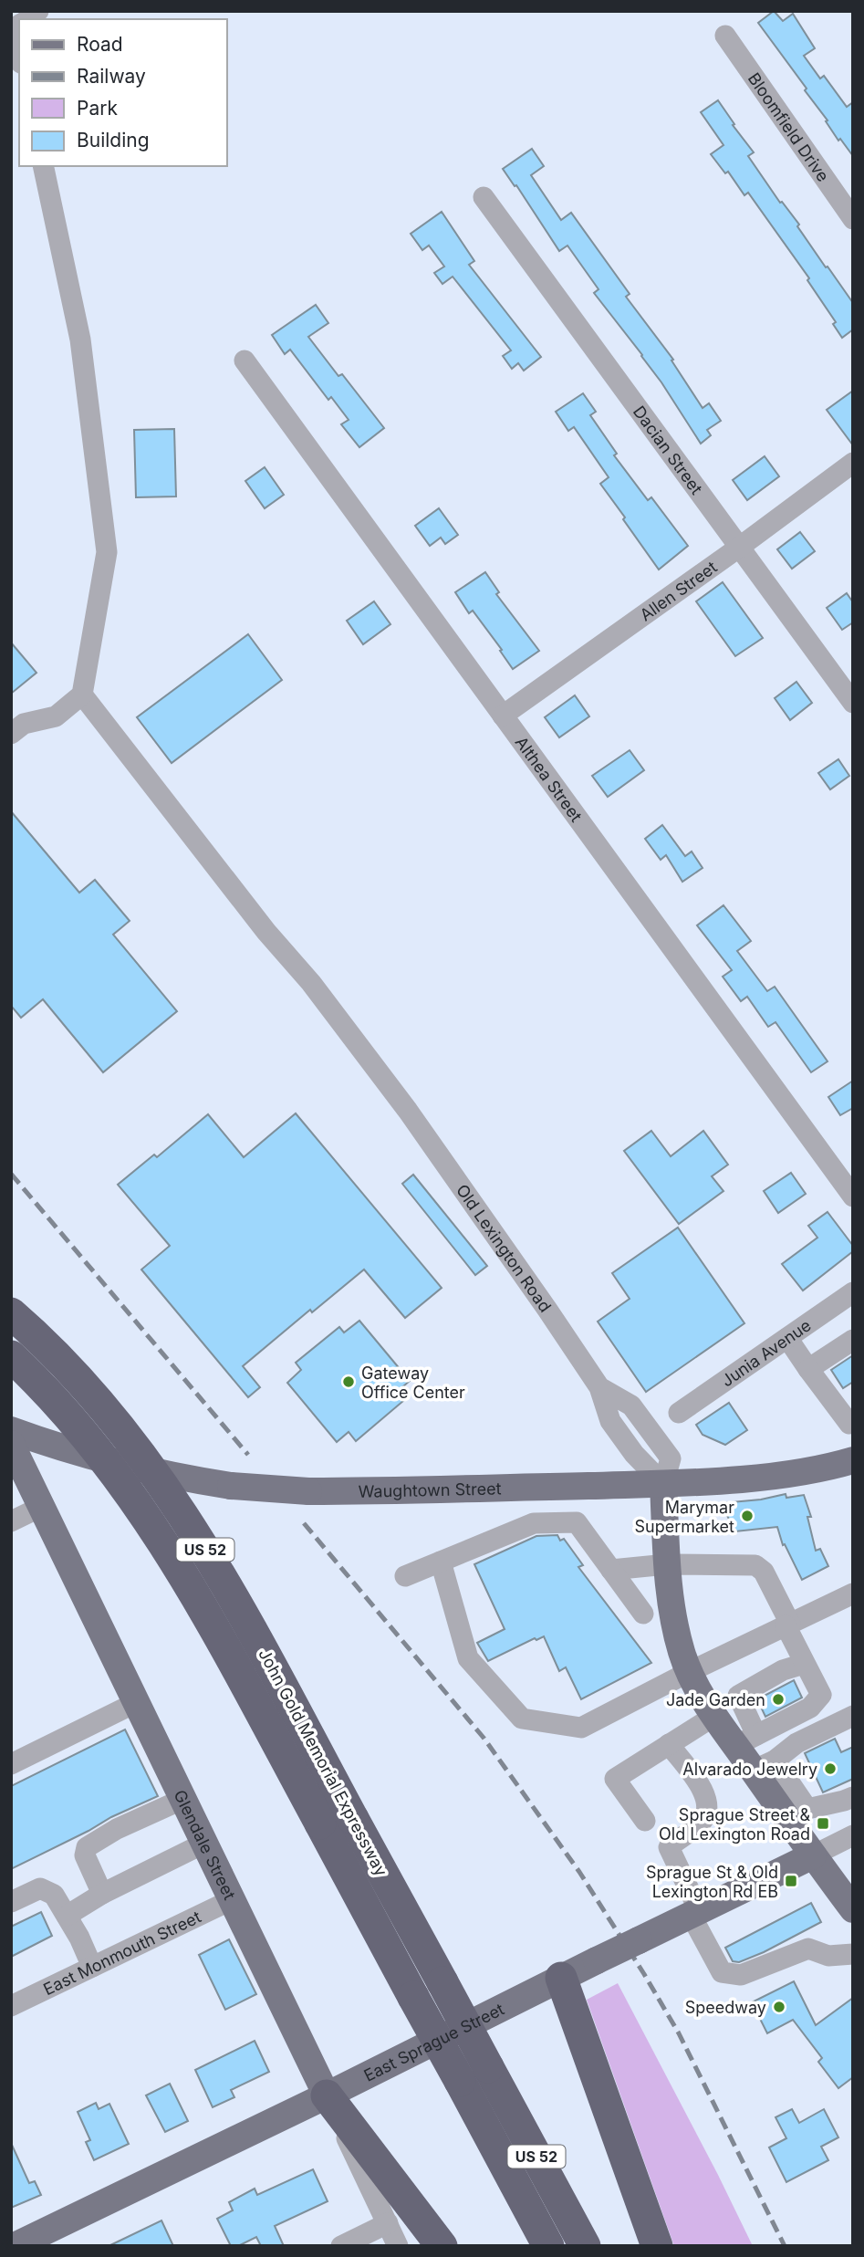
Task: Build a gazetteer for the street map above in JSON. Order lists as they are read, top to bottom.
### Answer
{
  "streets": {
    "highway": ["US 52", "John Gold Memorial Expressway"],
    "main road": ["Waughtown Street", "Glendale Street", "East Sprague Street"],
    "street": [
      "Bloomfield Drive",
      "Dacian Street",
      "Allen Street",
      "Althea Street",
      "Old Lexington Road",
      "Junia Avenue",
      "East Monmouth Street"
    ]
  },
  "crossings": [
    ["Dacian Street", "Allen Street"],
    ["Allen Street", "Althea Street"],
    ["Old Lexington Road", "Waughtown Street"],
    ["Glendale Street", "East Monmouth Street"],
    ["Glendale Street", "East Sprague Street"]
  ],
  "places": {
    "other": [
      "Gateway Office Center",
      "Marymar Supermarket",
      "Jade Garden",
      "Alvarado Jewelry",
      "Speedway"
    ],
    "transit": ["Sprague Street & Old Lexington Road", "Sprague St & Old Lexington Rd EB"]
  },
  "legend": [
    "Road",
    "Railway",
    "Park",
    "Building"
  ]
}
